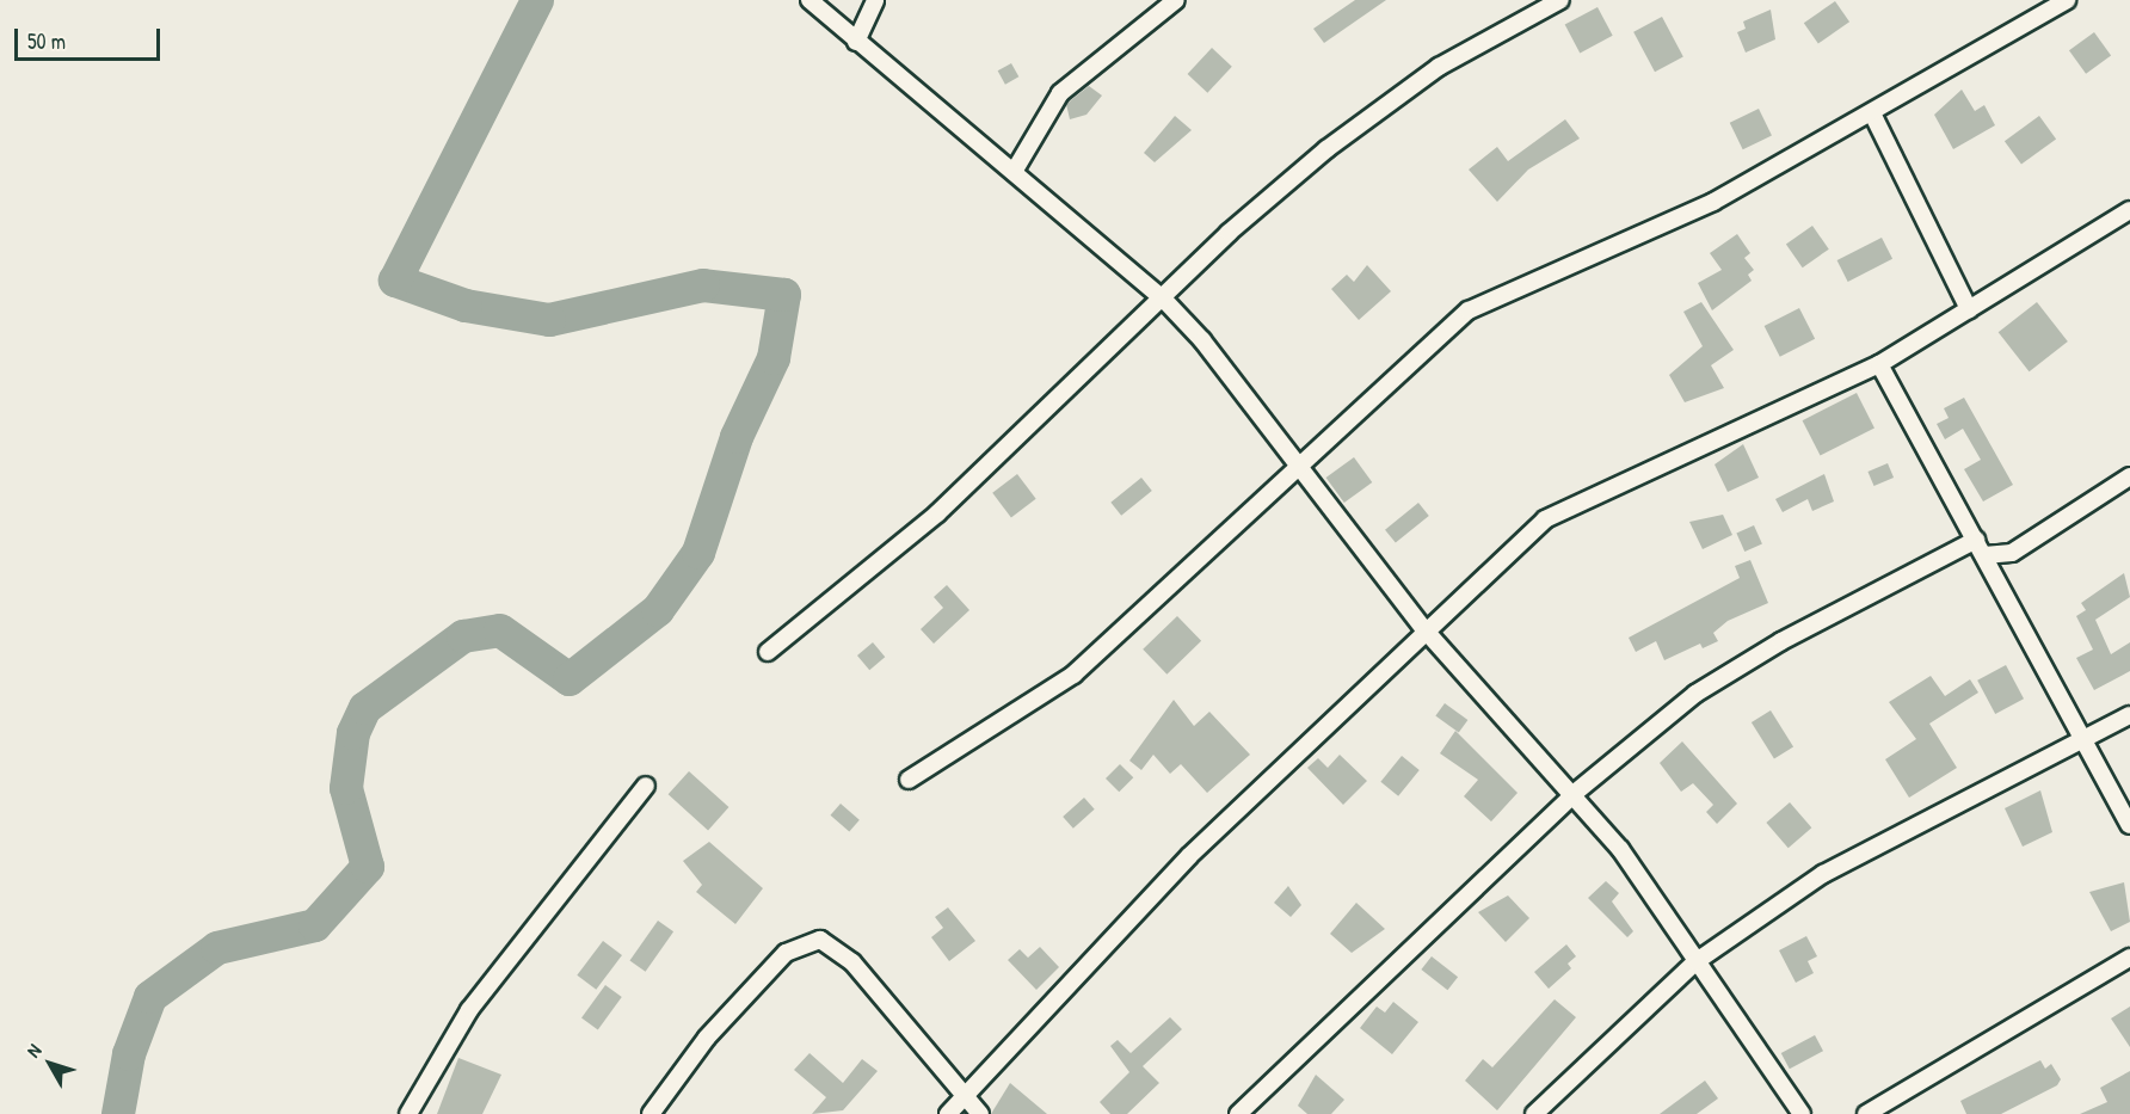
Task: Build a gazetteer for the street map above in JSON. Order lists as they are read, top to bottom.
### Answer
{
  "scale_bar": "50 m",
  "north": "top left"
}
